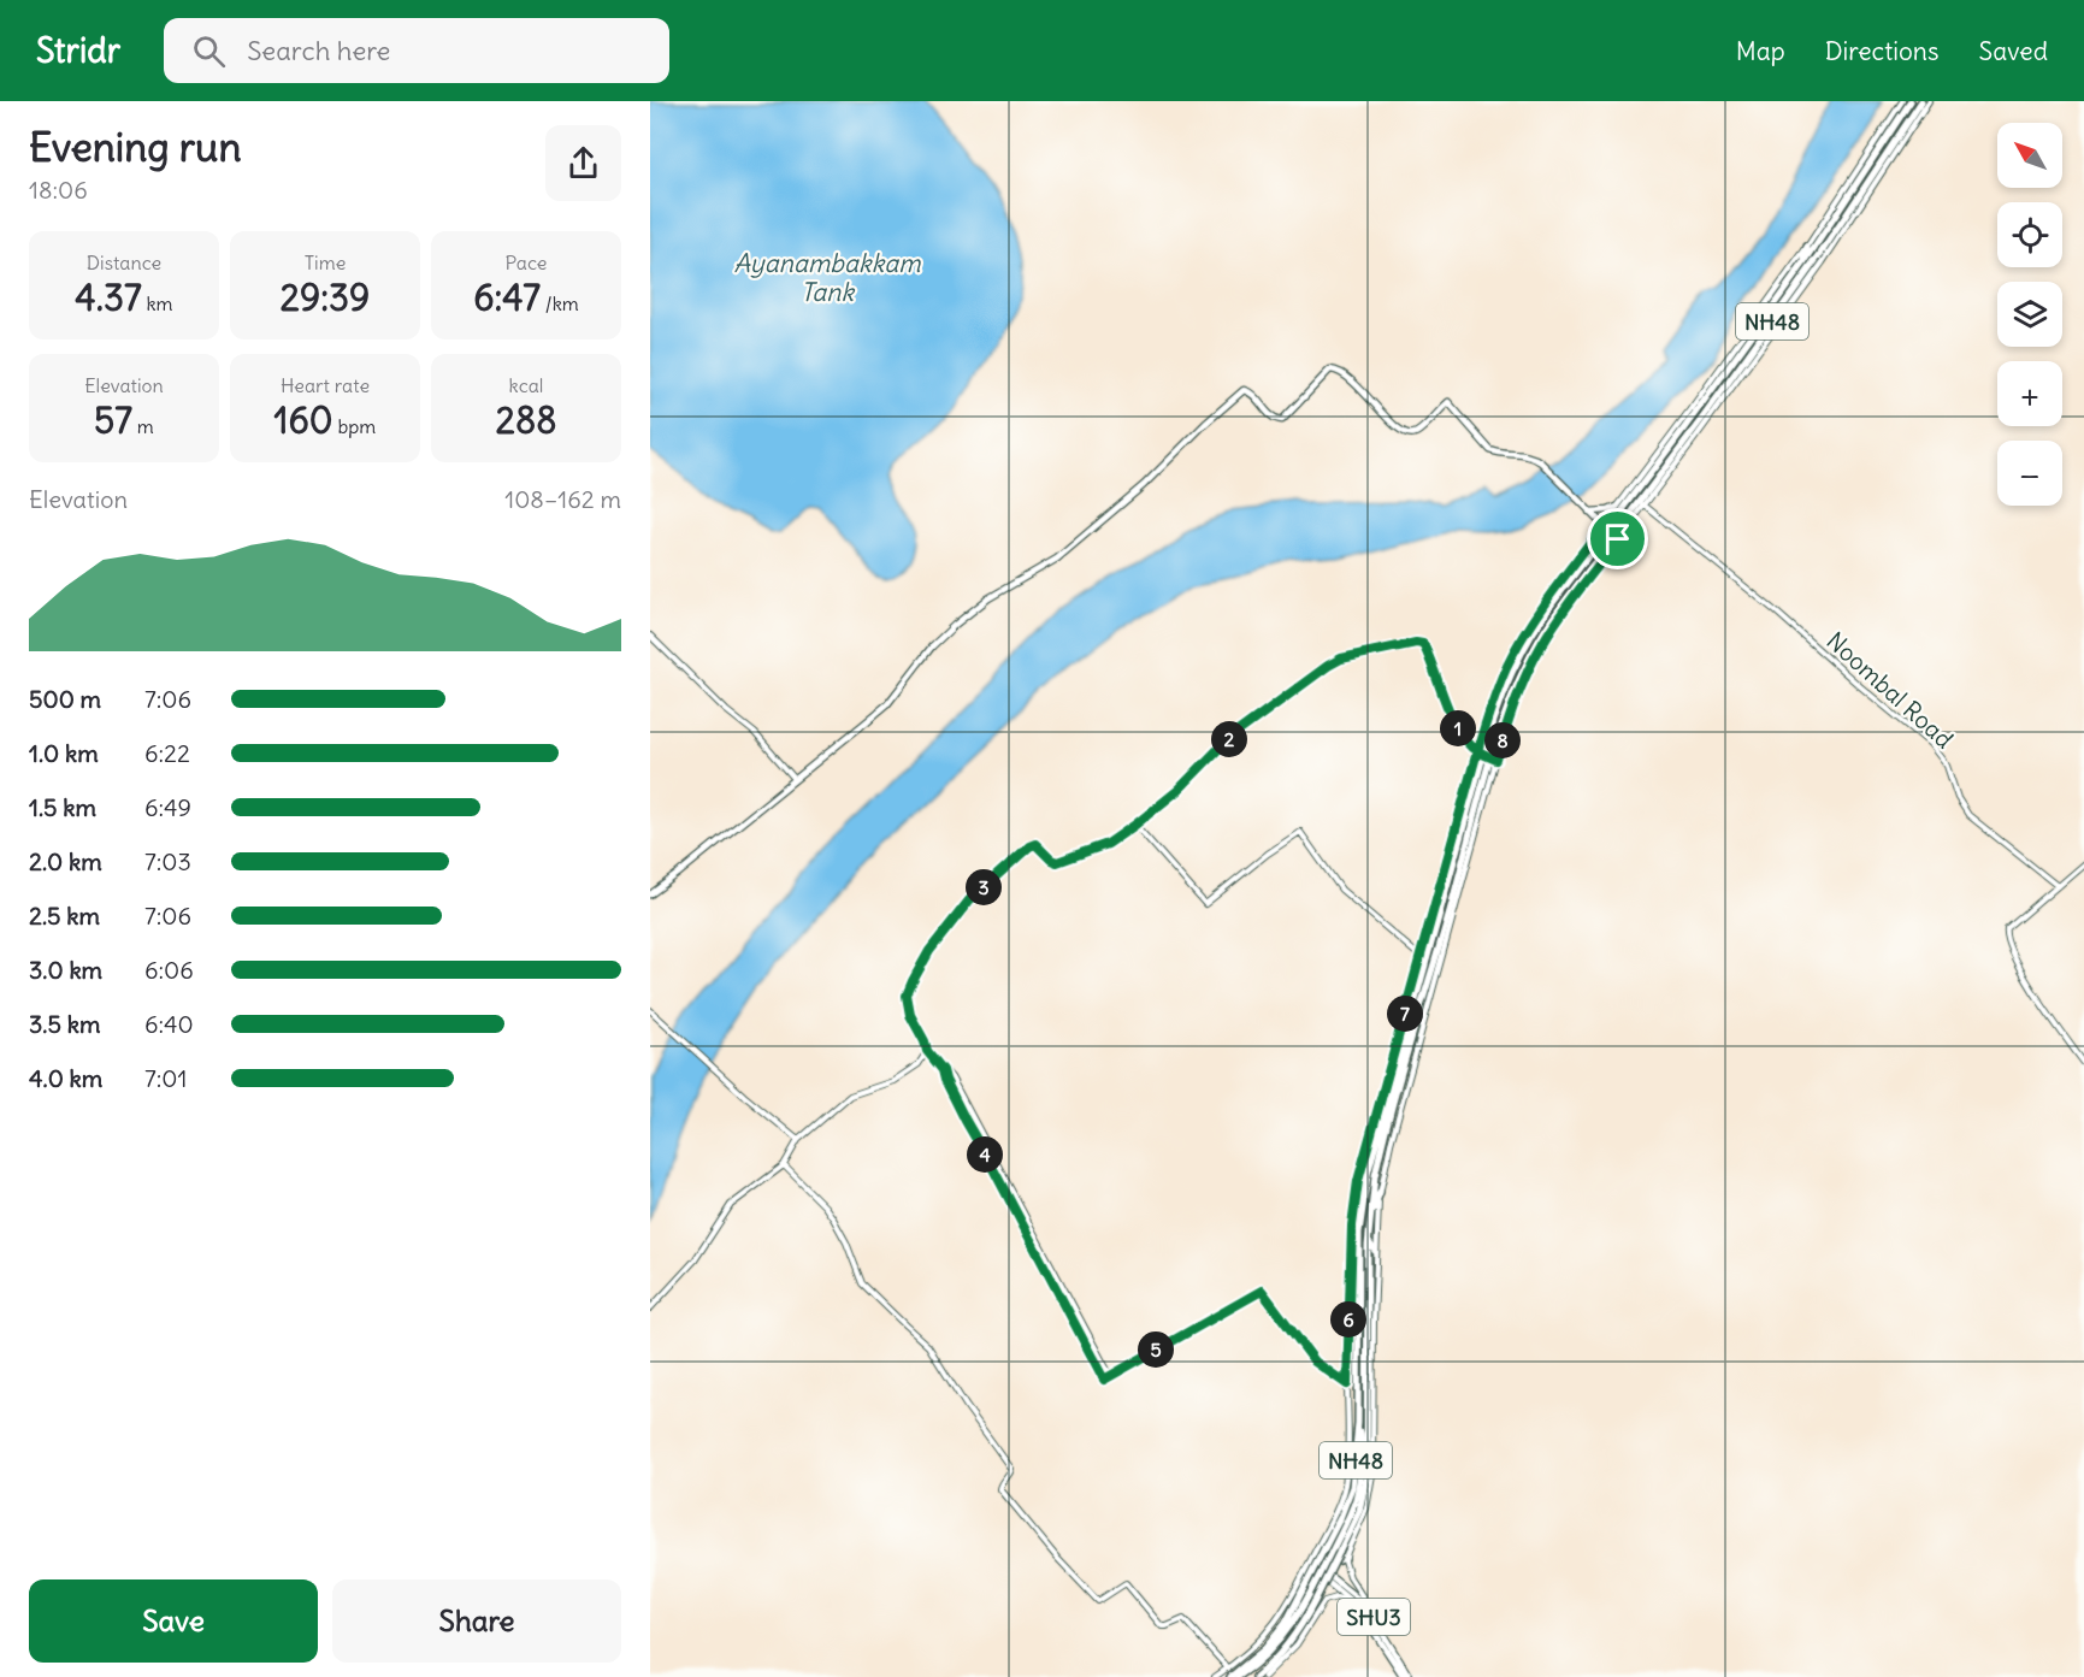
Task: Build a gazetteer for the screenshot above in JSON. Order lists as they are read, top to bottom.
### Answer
{
  "streets": {
    "highway": ["NH48"],
    "main road": ["SHU3"],
    "street": ["Noombal Road"]
  },
  "crossings": [
    ["NH48", "Noombal Road"]
  ],
  "water": ["Ayanambakkam Tank"],
  "north": "top left",
  "page": {
    "header": "Stridr",
    "search": "Search here",
    "nav": ["Map", "Directions", "Saved"],
    "heading": ["Evening run", "18:06"],
    "map_buttons": ["+", "−"],
    "stats": [
      ["Distance", "4.37 km"],
      ["Time", "29:39"],
      ["Pace", "6:47 /km"],
      ["Elevation", "57 m"],
      ["Heart rate", "160 bpm"],
      ["kcal", "288"]
    ],
    "chart": ["Elevation", "108–162 m"],
    "list": [
      {
        "name": "500 m",
        "note": "7:06"
      },
      {
        "name": "1.0 km",
        "note": "6:22"
      },
      {
        "name": "1.5 km",
        "note": "6:49"
      },
      {
        "name": "2.0 km",
        "note": "7:03"
      },
      {
        "name": "2.5 km",
        "note": "7:06"
      },
      {
        "name": "3.0 km",
        "note": "6:06"
      },
      {
        "name": "3.5 km",
        "note": "6:40"
      },
      {
        "name": "4.0 km",
        "note": "7:01"
      }
    ],
    "pins": [
      "1",
      "2",
      "8",
      "3",
      "7",
      "4",
      "6",
      "5"
    ],
    "buttons": ["Save", "Share"]
  }
}
